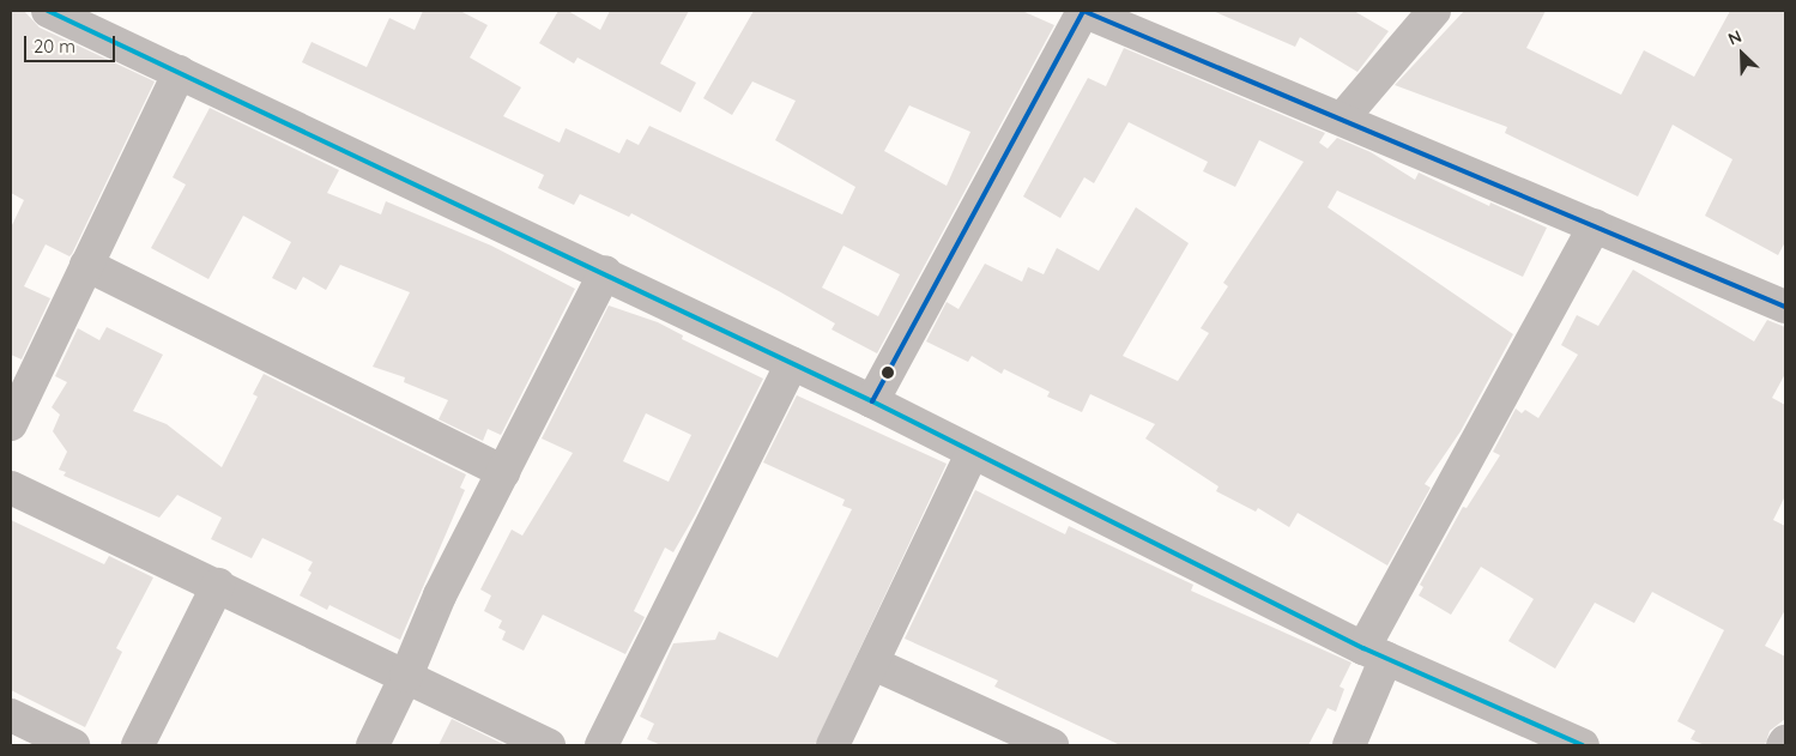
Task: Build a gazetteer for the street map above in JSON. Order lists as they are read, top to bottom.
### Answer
{
  "scale_bar": "20 m",
  "north": "top left"
}
